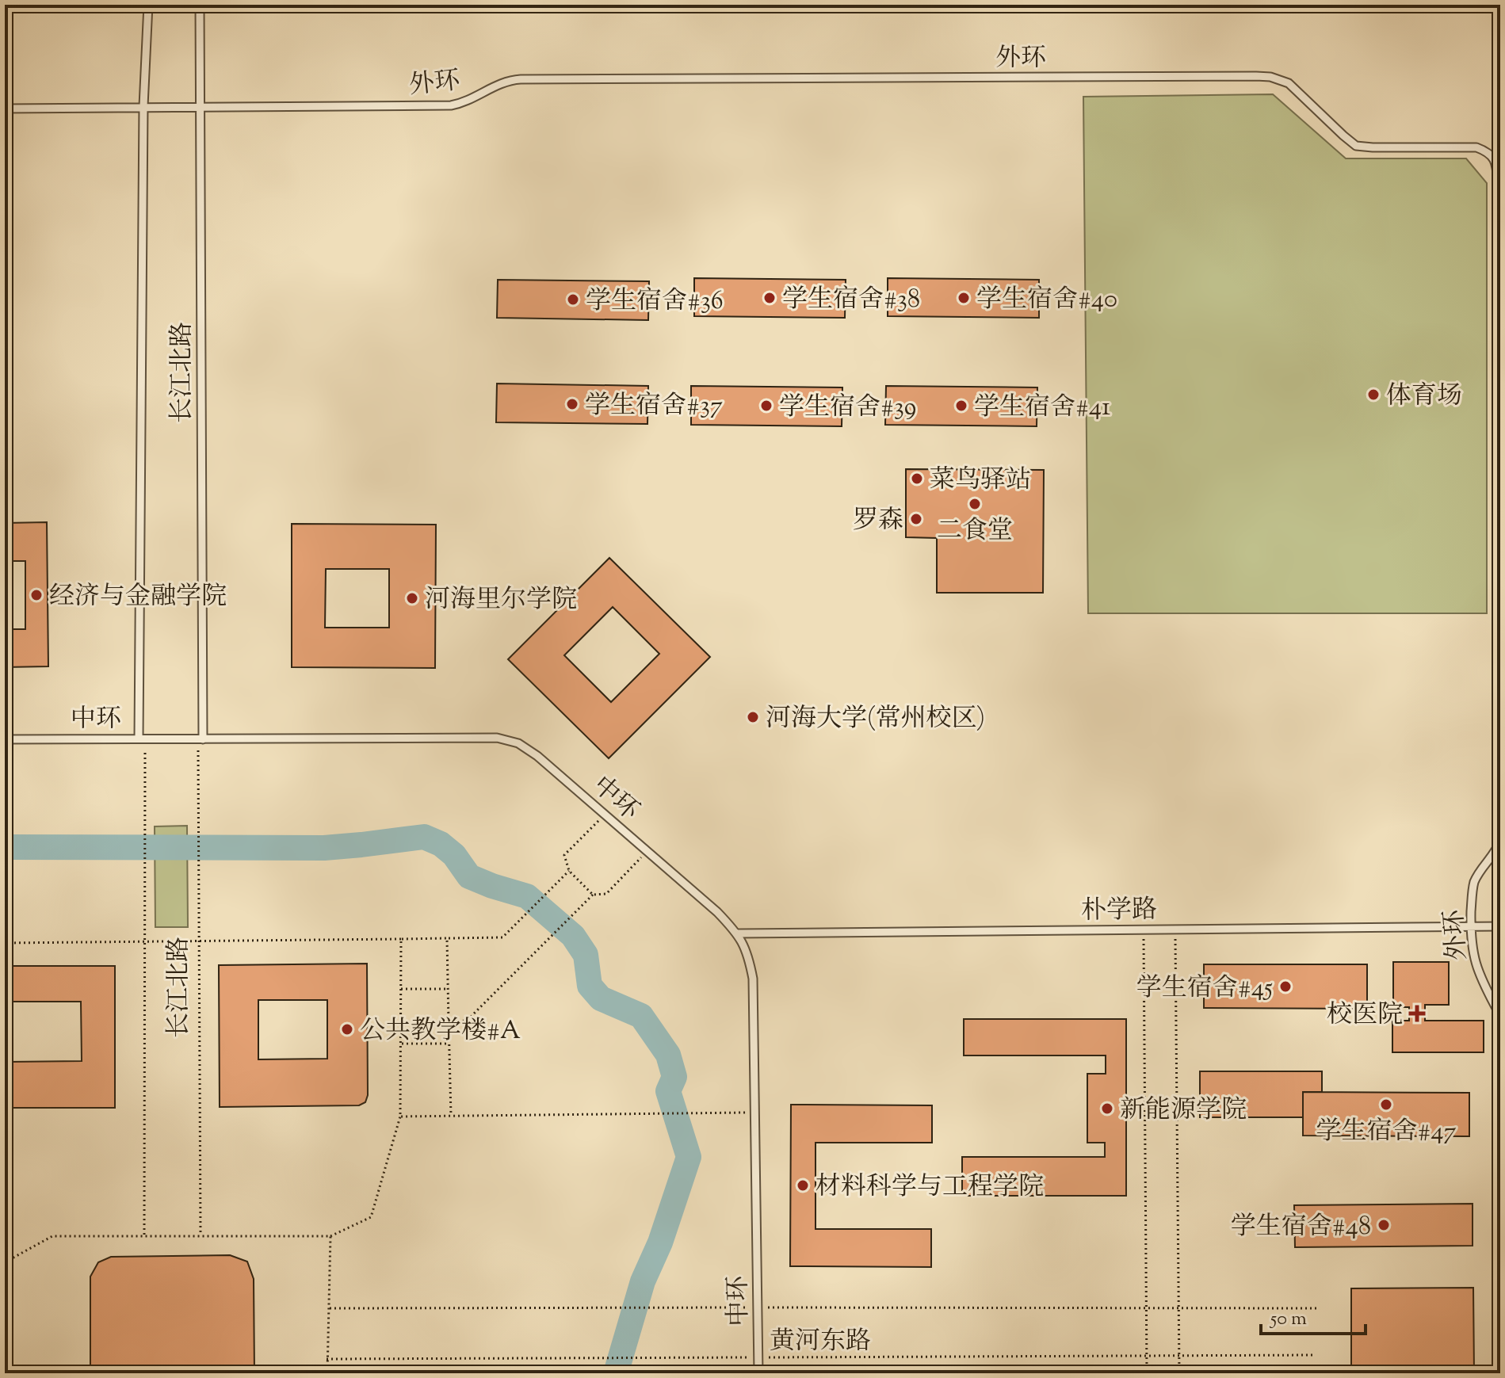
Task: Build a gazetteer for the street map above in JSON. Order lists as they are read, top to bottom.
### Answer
{
  "streets": {
    "lane": [
      "外环",
      "长江北路",
      "中环",
      "朴学路"
    ],
    "path": ["黄河东路"]
  },
  "crossings": [
    ["外环", "长江北路"],
    ["外环", "朴学路"],
    ["长江北路", "中环"],
    ["中环", "朴学路"],
    ["中环", "黄河东路"]
  ],
  "places": {
    "other": [
      "学生宿舍#38",
      "学生宿舍#40",
      "学生宿舍#36",
      "体育场",
      "学生宿舍#37",
      "学生宿舍#39",
      "学生宿舍#41",
      "菜鸟驿站",
      "二食堂",
      "罗森",
      "经济与金融学院",
      "河海里尔学院",
      "河海大学(常州校区)",
      "学生宿舍#45",
      "公共教学楼#A",
      "学生宿舍#47",
      "新能源学院",
      "材料科学与工程学院",
      "学生宿舍#48"
    ],
    "health": ["校医院"]
  },
  "scale_bar": "50 m"
}
